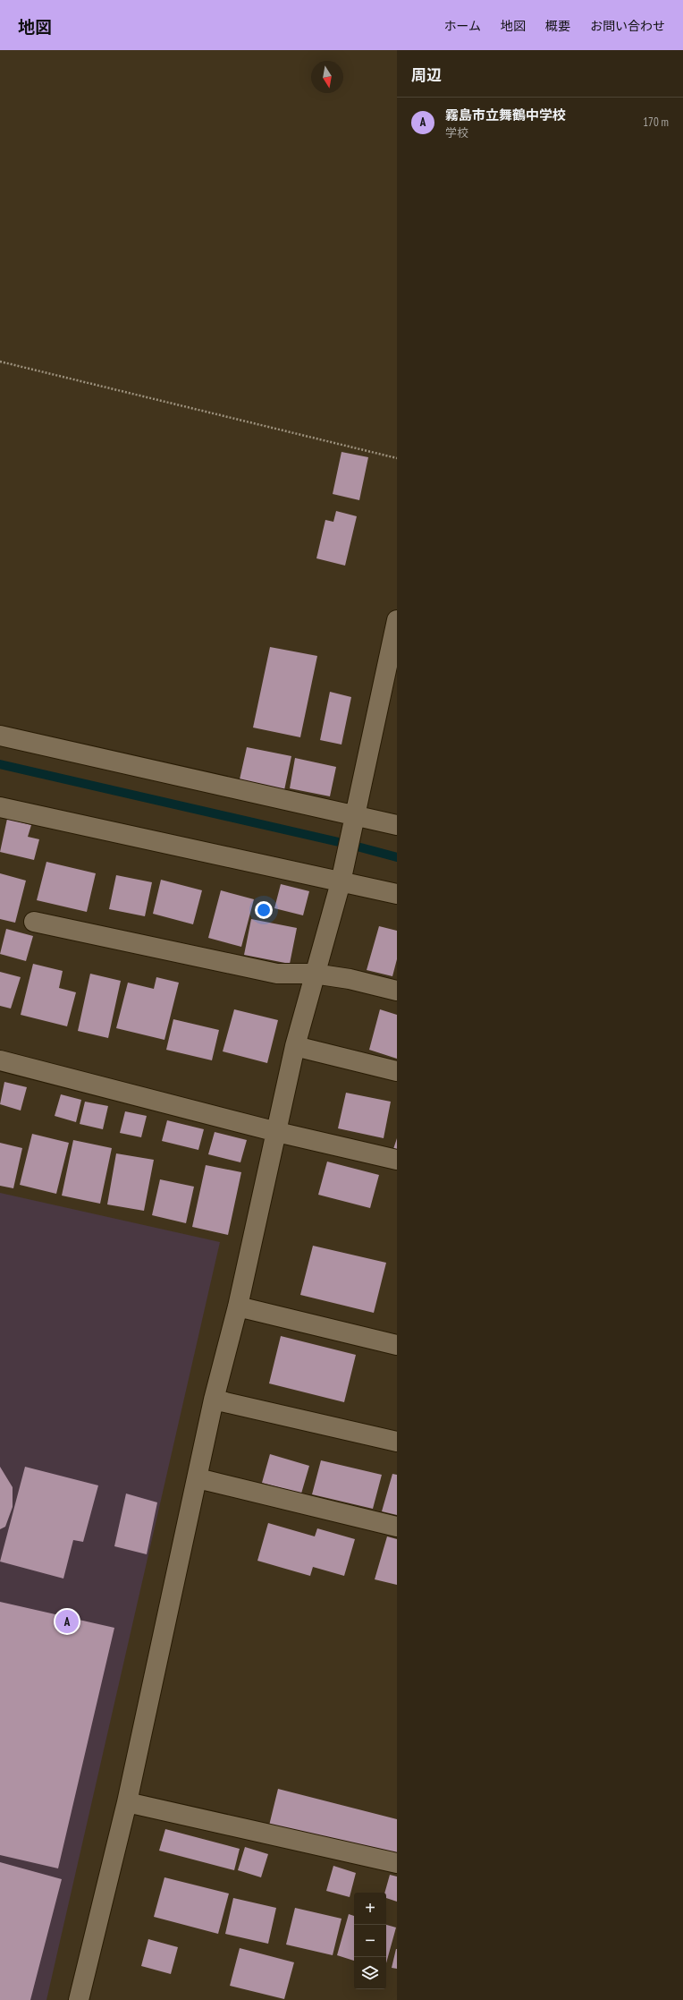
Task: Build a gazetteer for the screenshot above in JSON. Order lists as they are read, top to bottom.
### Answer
{
  "north": "bottom",
  "page": {
    "header": "地図",
    "nav": [
      "ホーム",
      "地図",
      "概要",
      "お問い合わせ"
    ],
    "heading": "周辺",
    "list": [
      {
        "mark": "A",
        "name": "霧島市立舞鶴中学校",
        "note": "学校",
        "value": "170 m"
      }
    ],
    "pins": "A",
    "map_buttons": ["+", "−"]
  }
}
